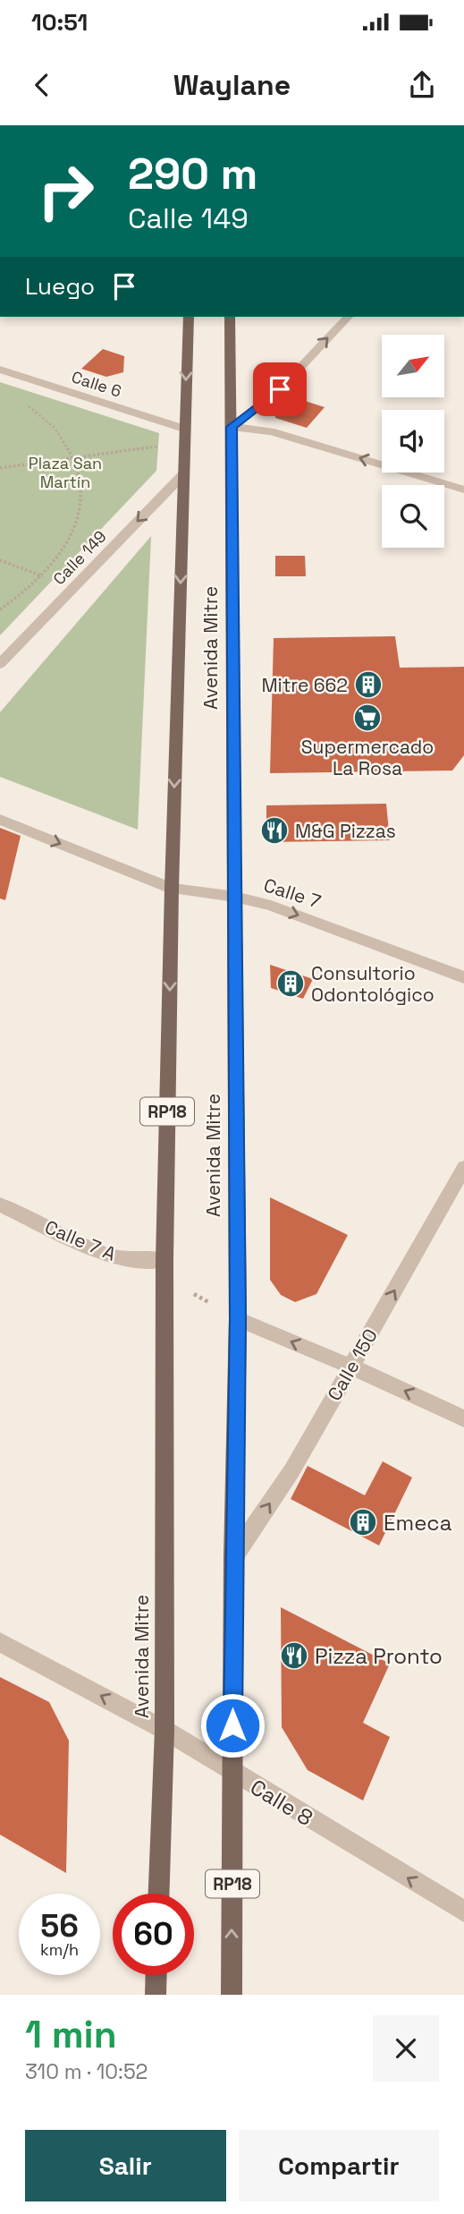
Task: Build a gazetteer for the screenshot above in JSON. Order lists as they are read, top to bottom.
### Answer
{
  "streets": {
    "main road": ["Avenida Mitre", "RP18"],
    "street": [
      "Calle 6",
      "Calle 149",
      "Calle 7",
      "Calle 7 A",
      "Calle 150",
      "Calle 8"
    ]
  },
  "crossings": [
    ["Calle 6", "Avenida Mitre"],
    ["Calle 149", "Avenida Mitre"],
    ["Avenida Mitre", "Calle 7"],
    ["Avenida Mitre", "Calle 7 A"],
    ["Avenida Mitre", "Calle 150"],
    ["Avenida Mitre", "Calle 8"]
  ],
  "one_way": [
    "Calle 149",
    "Calle 7",
    "Calle 150",
    "Calle 8"
  ],
  "parks": ["Plaza San Martín"],
  "places": {
    "building": ["Mitre 662", "Consultorio Odontológico", "Emeca"],
    "supermarket": ["Supermercado La Rosa"],
    "restaurant": ["M&G Pizzas", "Pizza Pronto"]
  },
  "north": "top right",
  "page": {
    "status": "10:51",
    "header": "Waylane",
    "turn": ["290 m", "Calle 149"],
    "then": "Luego",
    "speed": "56 km/h",
    "limit": "60",
    "heading": ["1 min", "310 m · 10:52"],
    "buttons": ["Salir", "Compartir"]
  }
}
